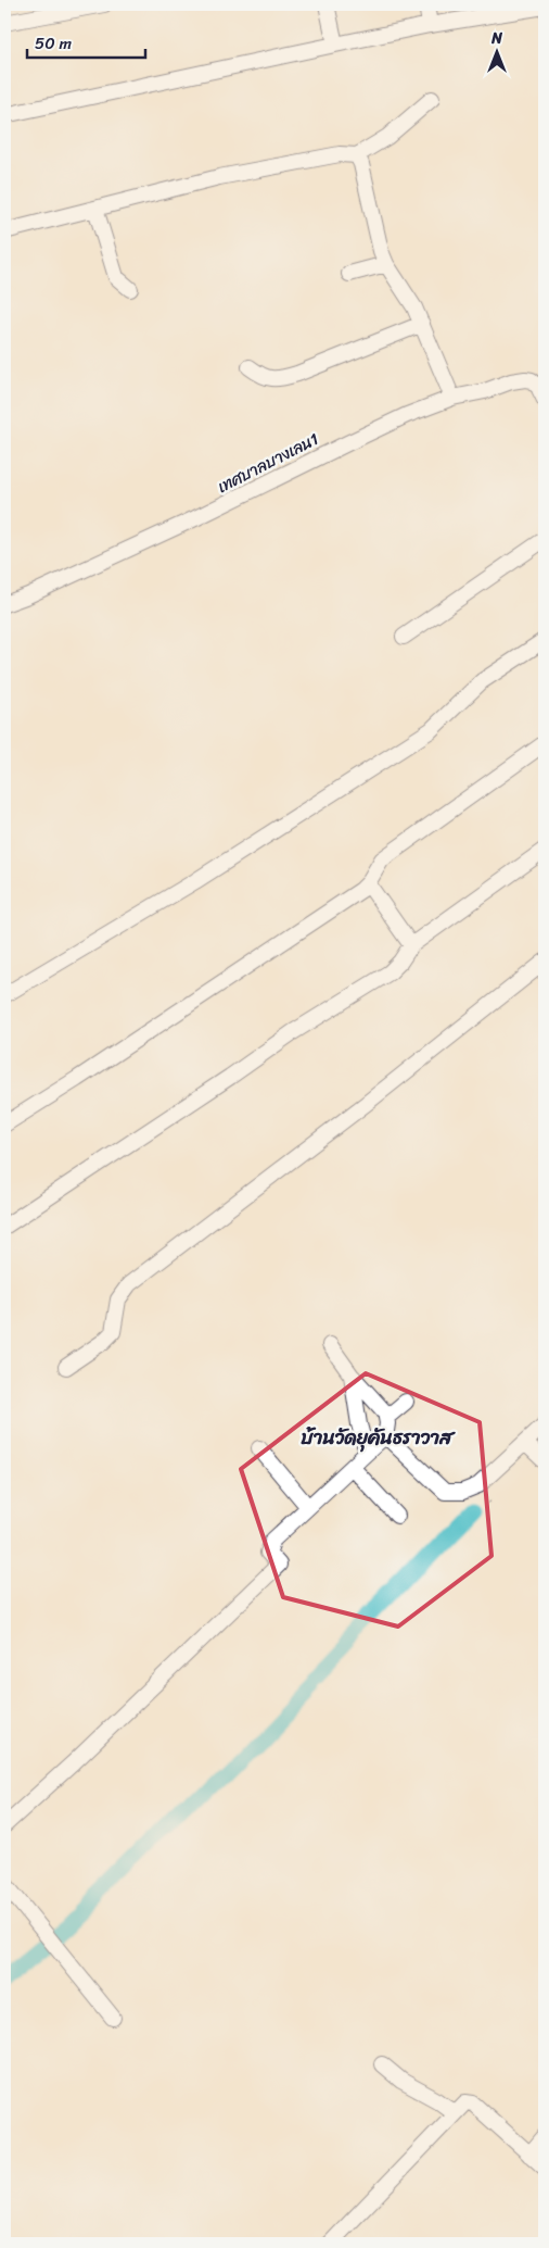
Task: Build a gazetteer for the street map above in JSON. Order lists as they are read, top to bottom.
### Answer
{
  "streets": {
    "street": ["เทศบาลบางเลน1"]
  },
  "districts": ["บ้านวัดยุคันธราวาส"],
  "scale_bar": "50 m",
  "north": "top"
}
